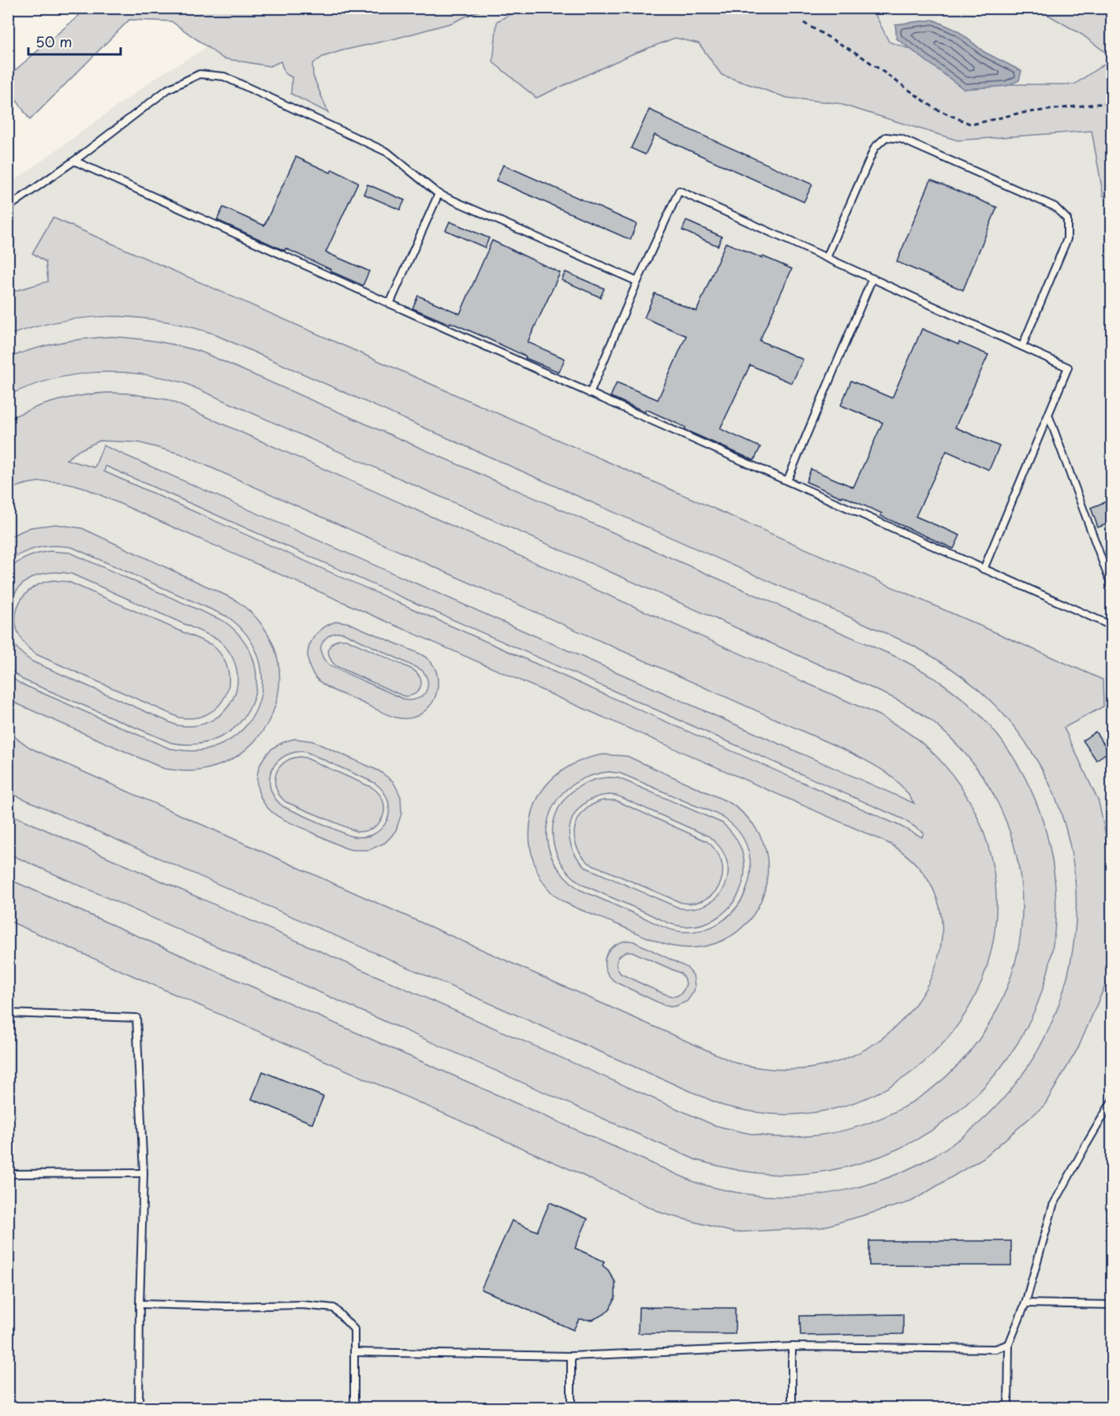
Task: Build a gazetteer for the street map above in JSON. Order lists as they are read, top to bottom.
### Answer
{
  "scale_bar": "50 m"
}
